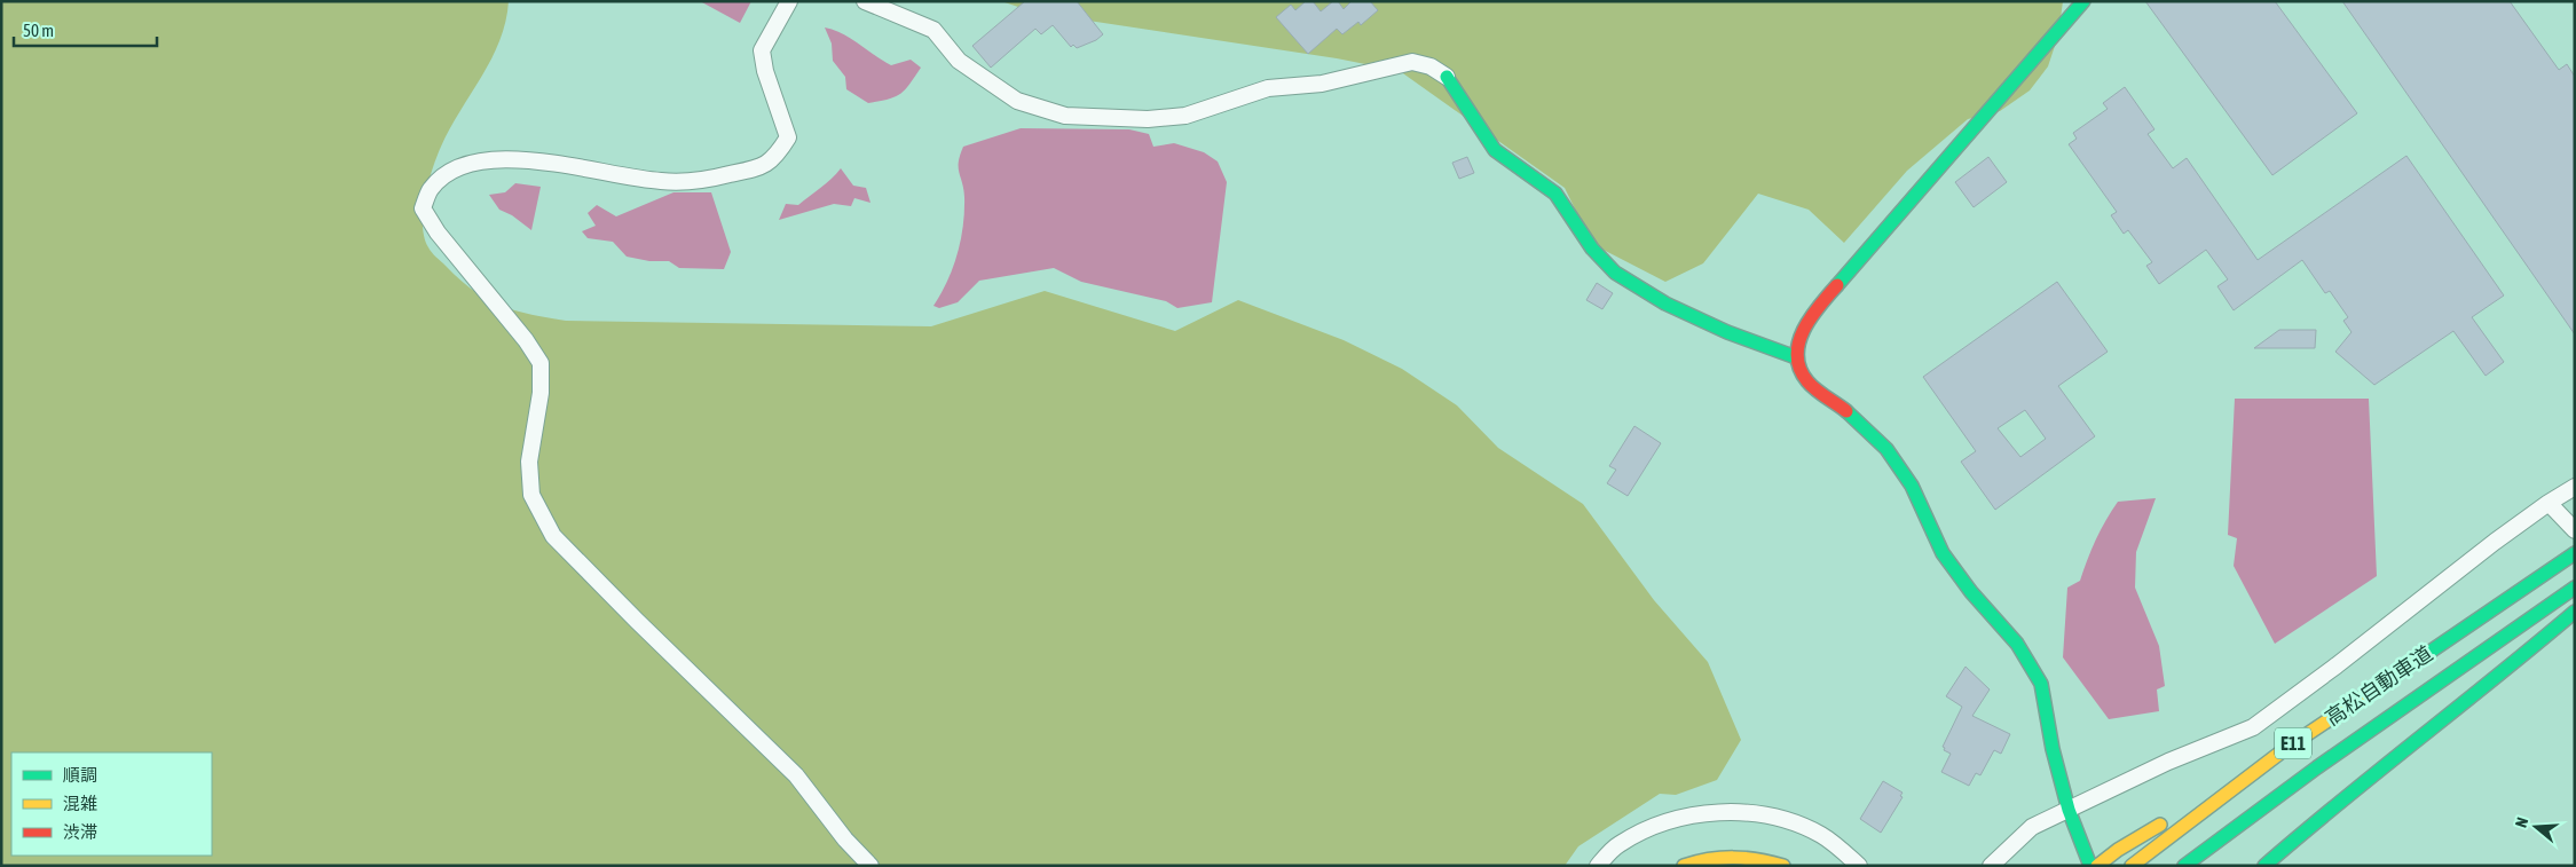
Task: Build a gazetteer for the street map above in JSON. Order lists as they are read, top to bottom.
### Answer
{
  "streets": {
    "main road": ["高松自動車道", "E11"]
  },
  "legend": ["順調", "混雑", "渋滞"],
  "scale_bar": "50 m",
  "north": "left"
}
